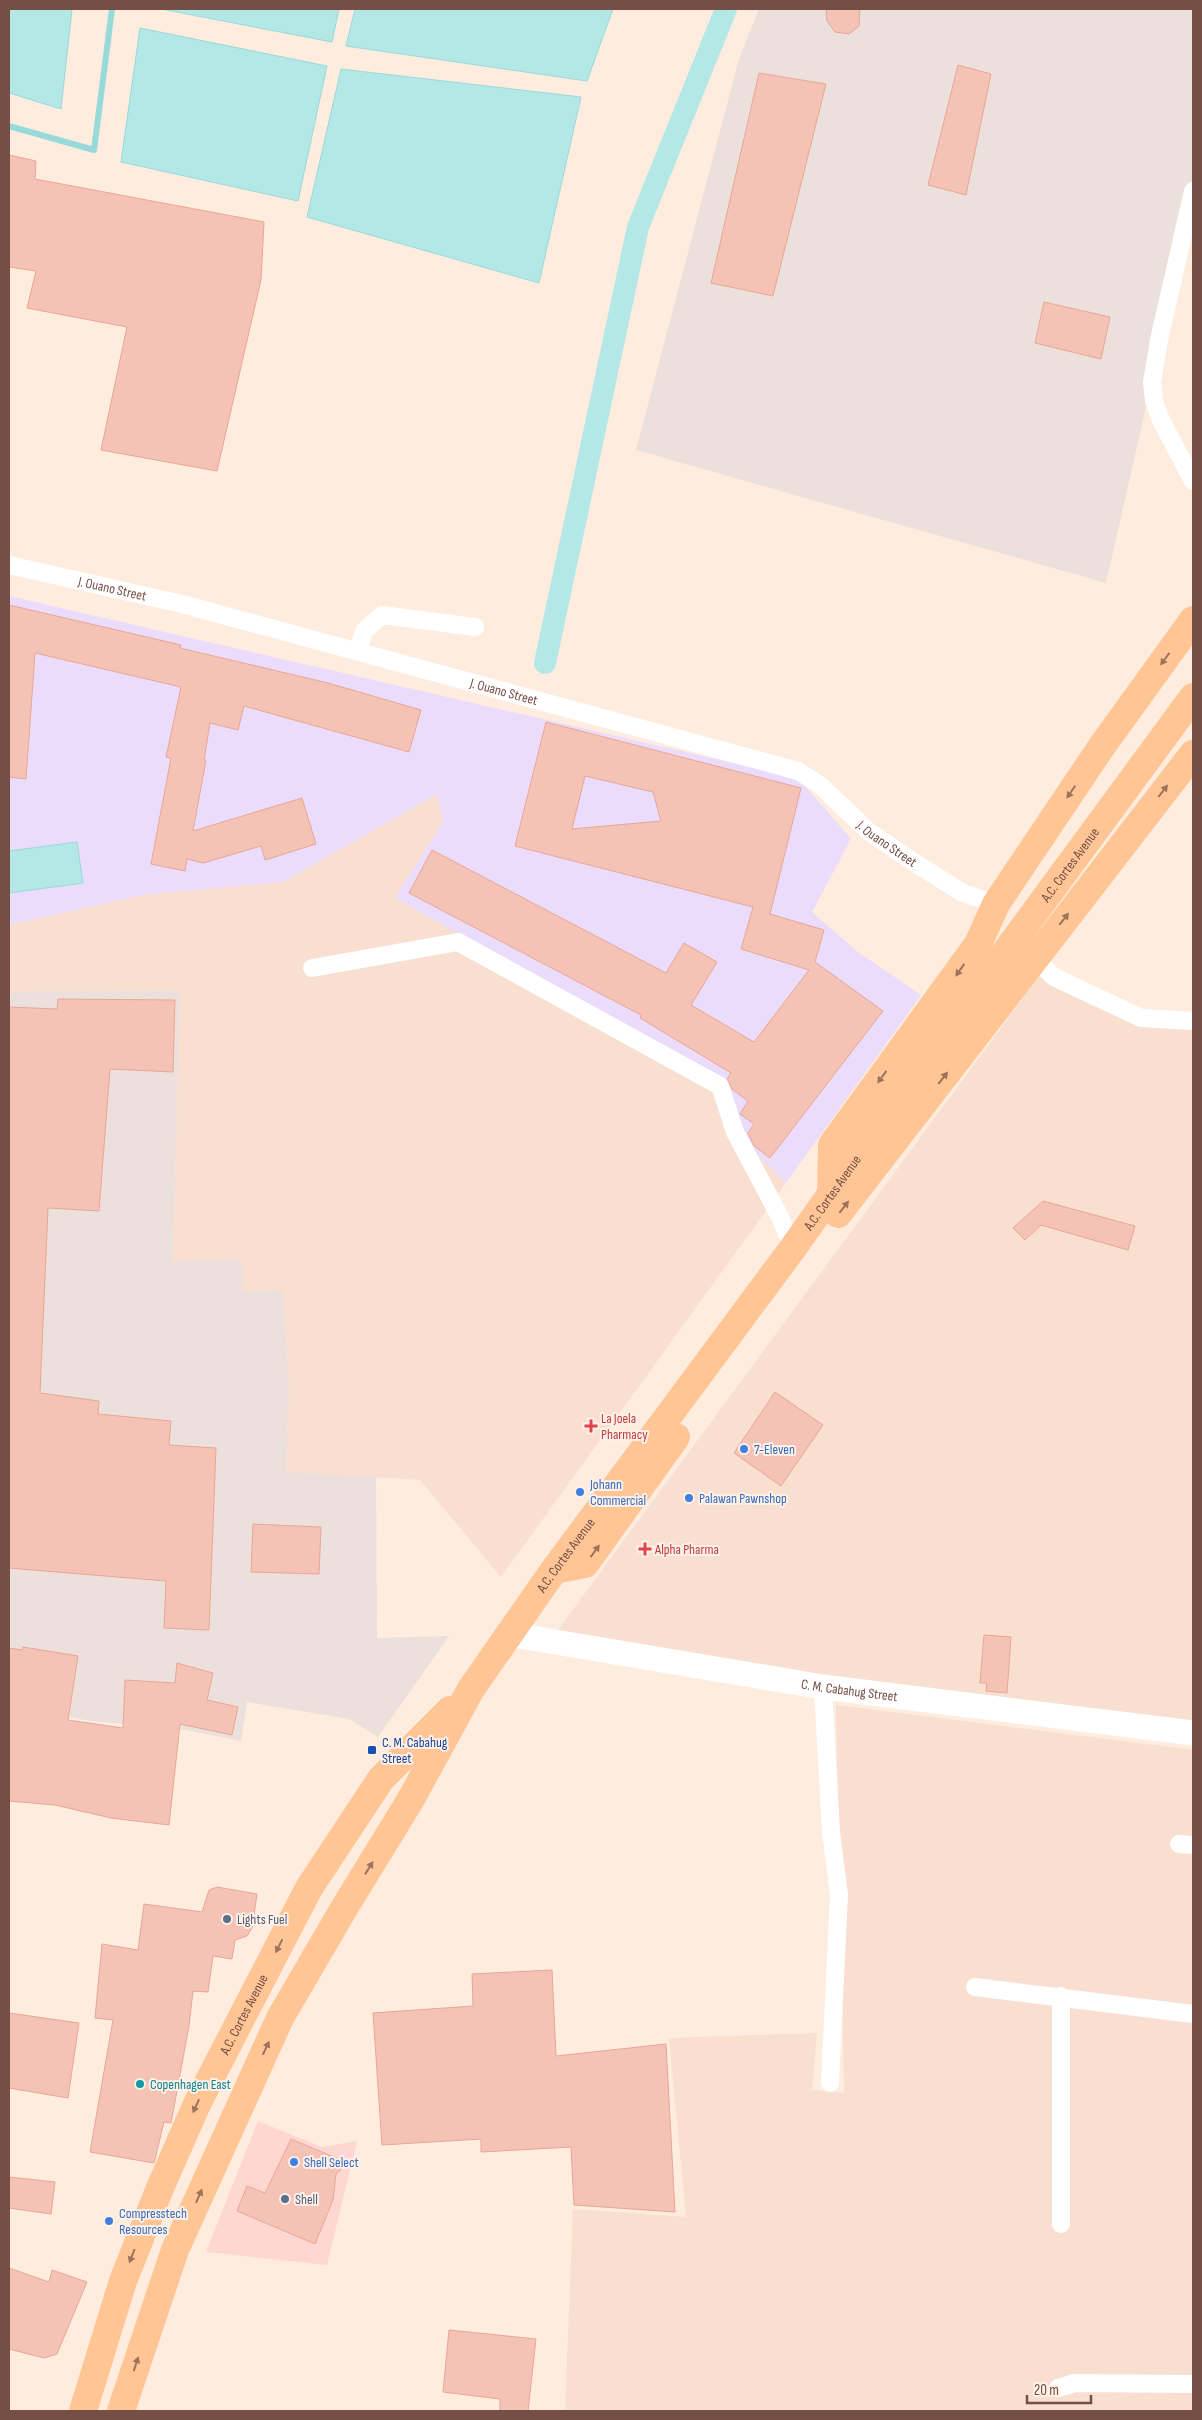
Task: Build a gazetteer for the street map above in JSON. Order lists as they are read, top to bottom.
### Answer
{
  "streets": {
    "main road": ["A.C. Cortes Avenue"],
    "street": ["J. Ouano Street", "C. M. Cabahug Street"]
  },
  "crossings": [
    ["A.C. Cortes Avenue", "C. M. Cabahug Street"]
  ],
  "places": {
    "health": ["La Joela Pharmacy", "Alpha Pharma"],
    "other": [
      "7-Eleven",
      "Johann Commercial",
      "Palawan Pawnshop",
      "Lights Fuel",
      "Copenhagen East",
      "Shell Select",
      "Shell",
      "Compresstech Resources"
    ],
    "transit": ["C. M. Cabahug Street"]
  },
  "scale_bar": "20 m"
}
